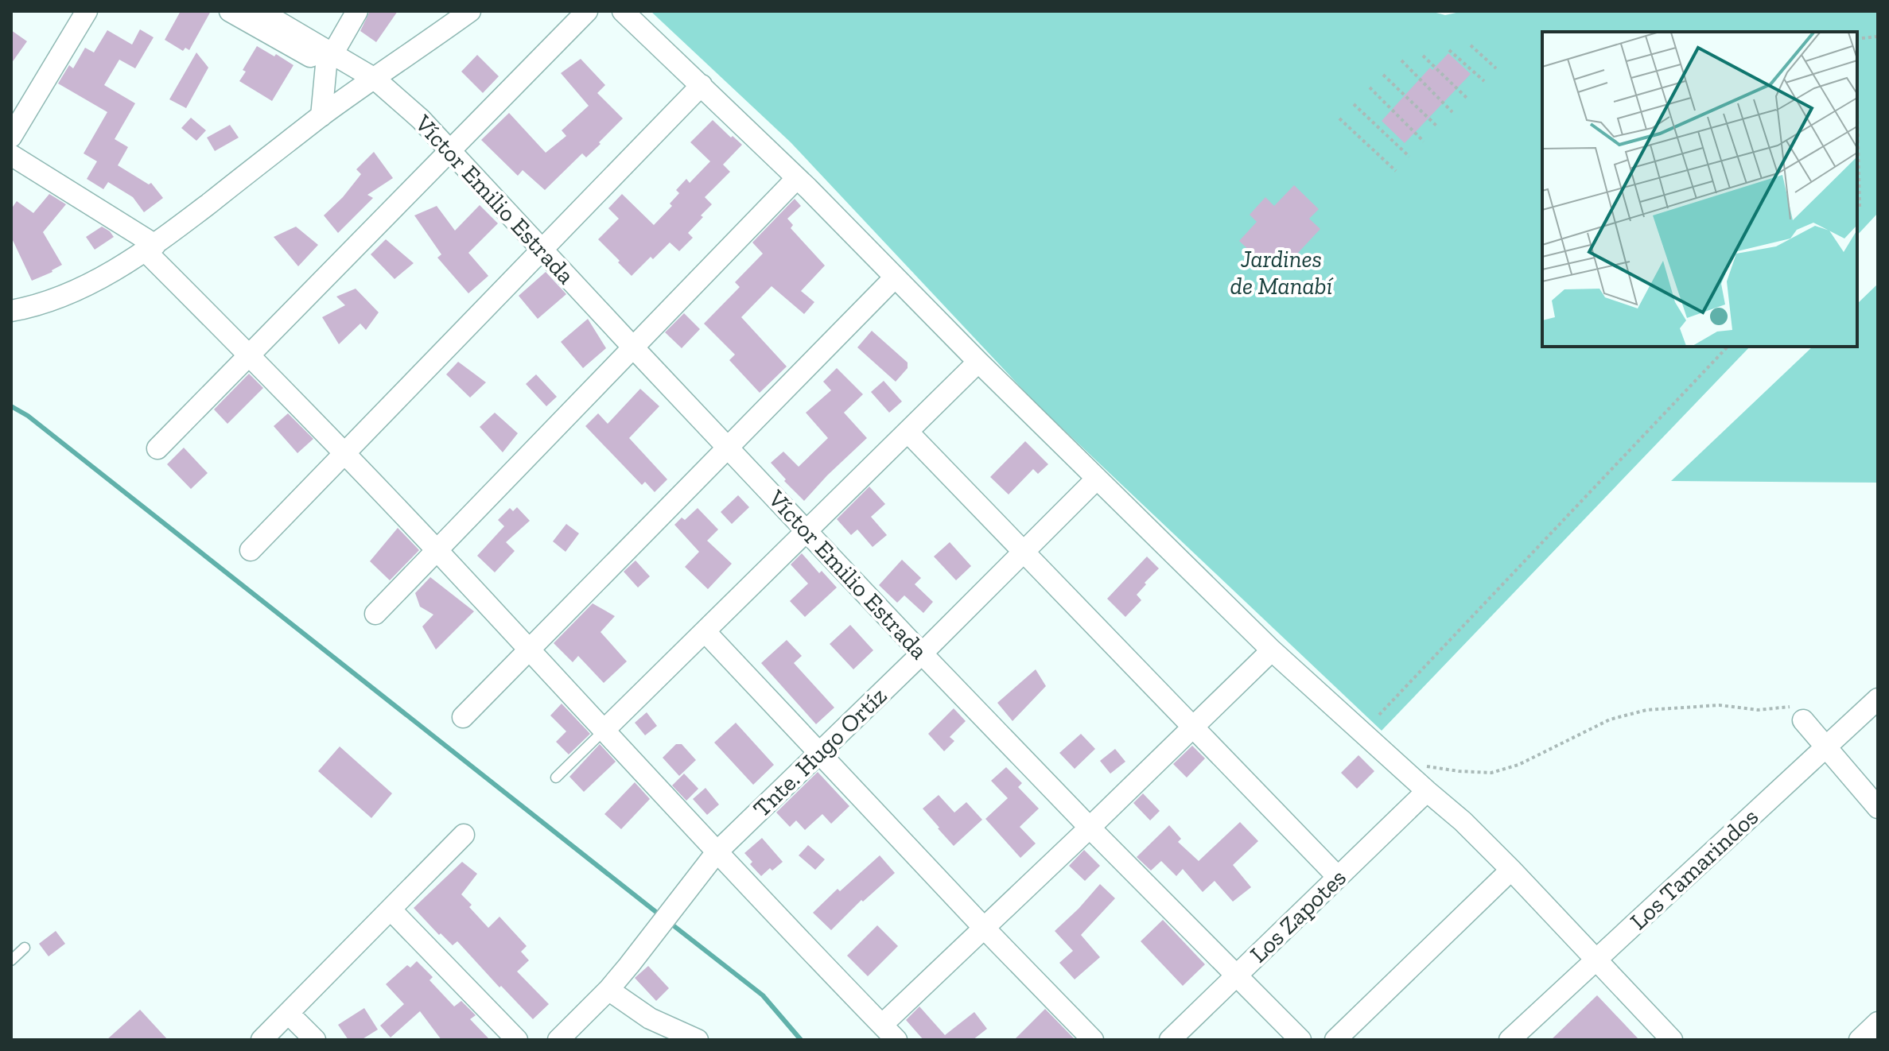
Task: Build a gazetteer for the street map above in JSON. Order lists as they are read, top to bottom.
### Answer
{
  "streets": {
    "street": [
      "Víctor Emilio Estrada",
      "Tnte. Hugo Ortíz",
      "Los Tamarindos",
      "Los Zapotes"
    ]
  },
  "crossings": [
    ["Víctor Emilio Estrada", "Tnte. Hugo Ortíz"],
    ["Víctor Emilio Estrada", "Los Zapotes"]
  ],
  "parks": ["Jardines de Manabí"]
}
